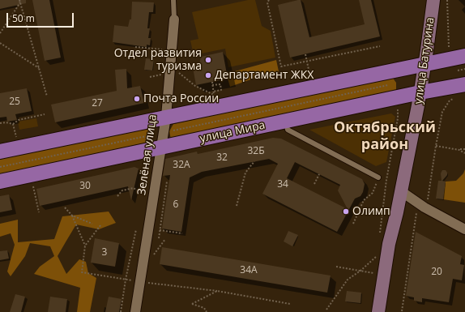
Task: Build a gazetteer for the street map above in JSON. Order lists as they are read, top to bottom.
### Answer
{
  "streets": {
    "main road": ["улица Батурина", "улица Мира"],
    "street": ["Зелёная улица"]
  },
  "crossings": [
    ["улица Батурина", "улица Мира"],
    ["улица Мира", "Зелёная улица"]
  ],
  "districts": ["Октябрьский район"],
  "places": [
    "Отдел развития туризма",
    "Департамент ЖКХ",
    "Почта России",
    "Олимп"
  ],
  "house_numbers": [
    "25",
    "27",
    "32Б",
    "32",
    "32А",
    "34",
    "30",
    "6",
    "3",
    "34А",
    "20"
  ],
  "scale_bar": "50 m"
}
